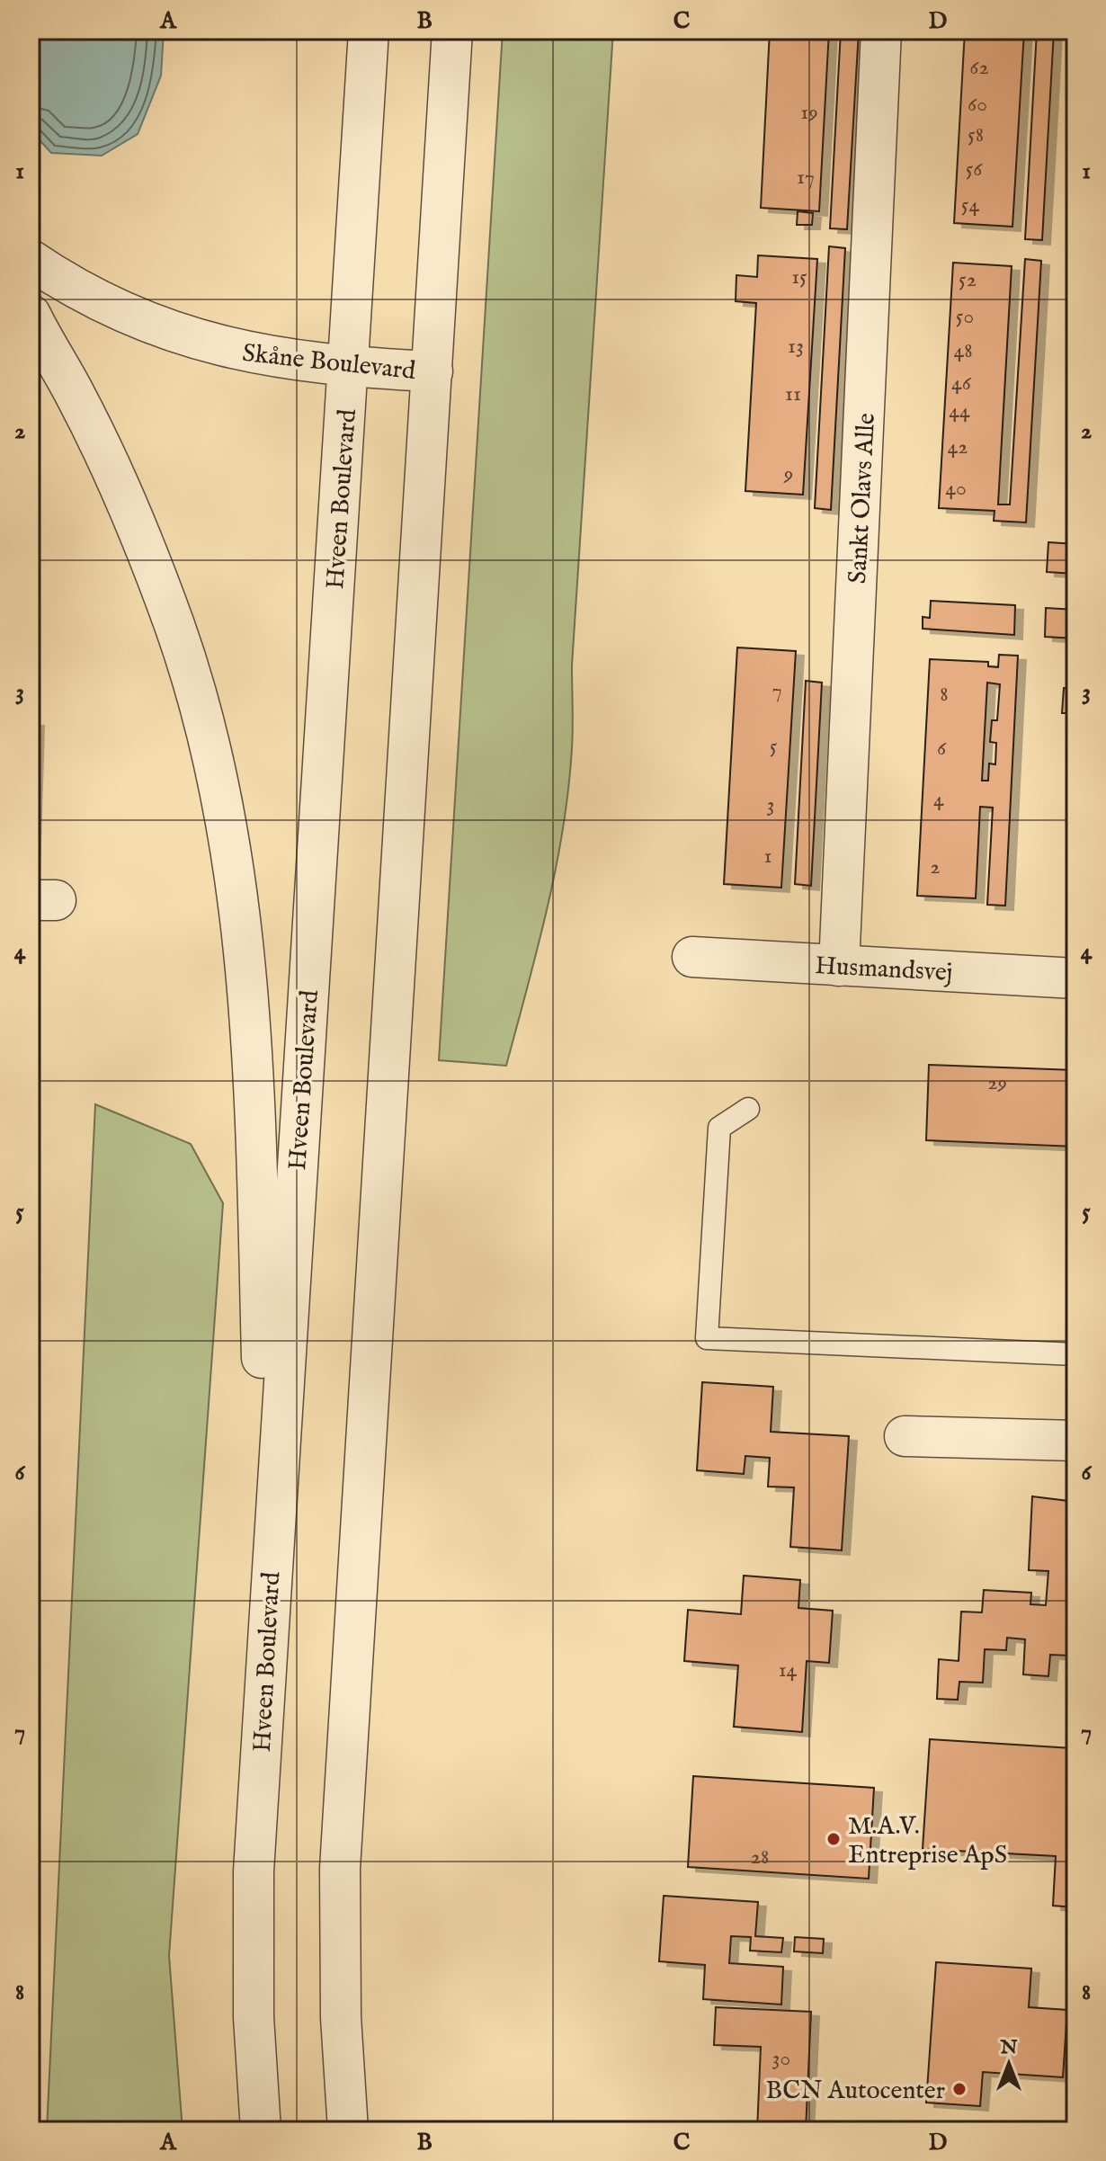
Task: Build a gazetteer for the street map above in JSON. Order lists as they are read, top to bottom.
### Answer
{
  "streets": {
    "street": [
      "Skåne Boulevard",
      "Sankt Olavs Alle",
      "Hveen Boulevard",
      "Husmandsvej"
    ]
  },
  "crossings": [
    ["Skåne Boulevard", "Hveen Boulevard"],
    ["Sankt Olavs Alle", "Husmandsvej"]
  ],
  "places": ["M.A.V. Entreprise ApS", "BCN Autocenter"],
  "house_numbers": [
    "62",
    "60",
    "19",
    "58",
    "56",
    "17",
    "54",
    "15",
    "52",
    "50",
    "13",
    "48",
    "46",
    "11",
    "44",
    "42",
    "9",
    "40",
    "7",
    "8",
    "5",
    "6",
    "4",
    "3",
    "1",
    "2",
    "29",
    "14",
    "28",
    "30"
  ],
  "north": "top",
  "grid": {
    "columns": [
      "A",
      "B",
      "C",
      "D"
    ],
    "rows": [
      "1",
      "2",
      "3",
      "4",
      "5",
      "6",
      "7",
      "8"
    ]
  }
}
